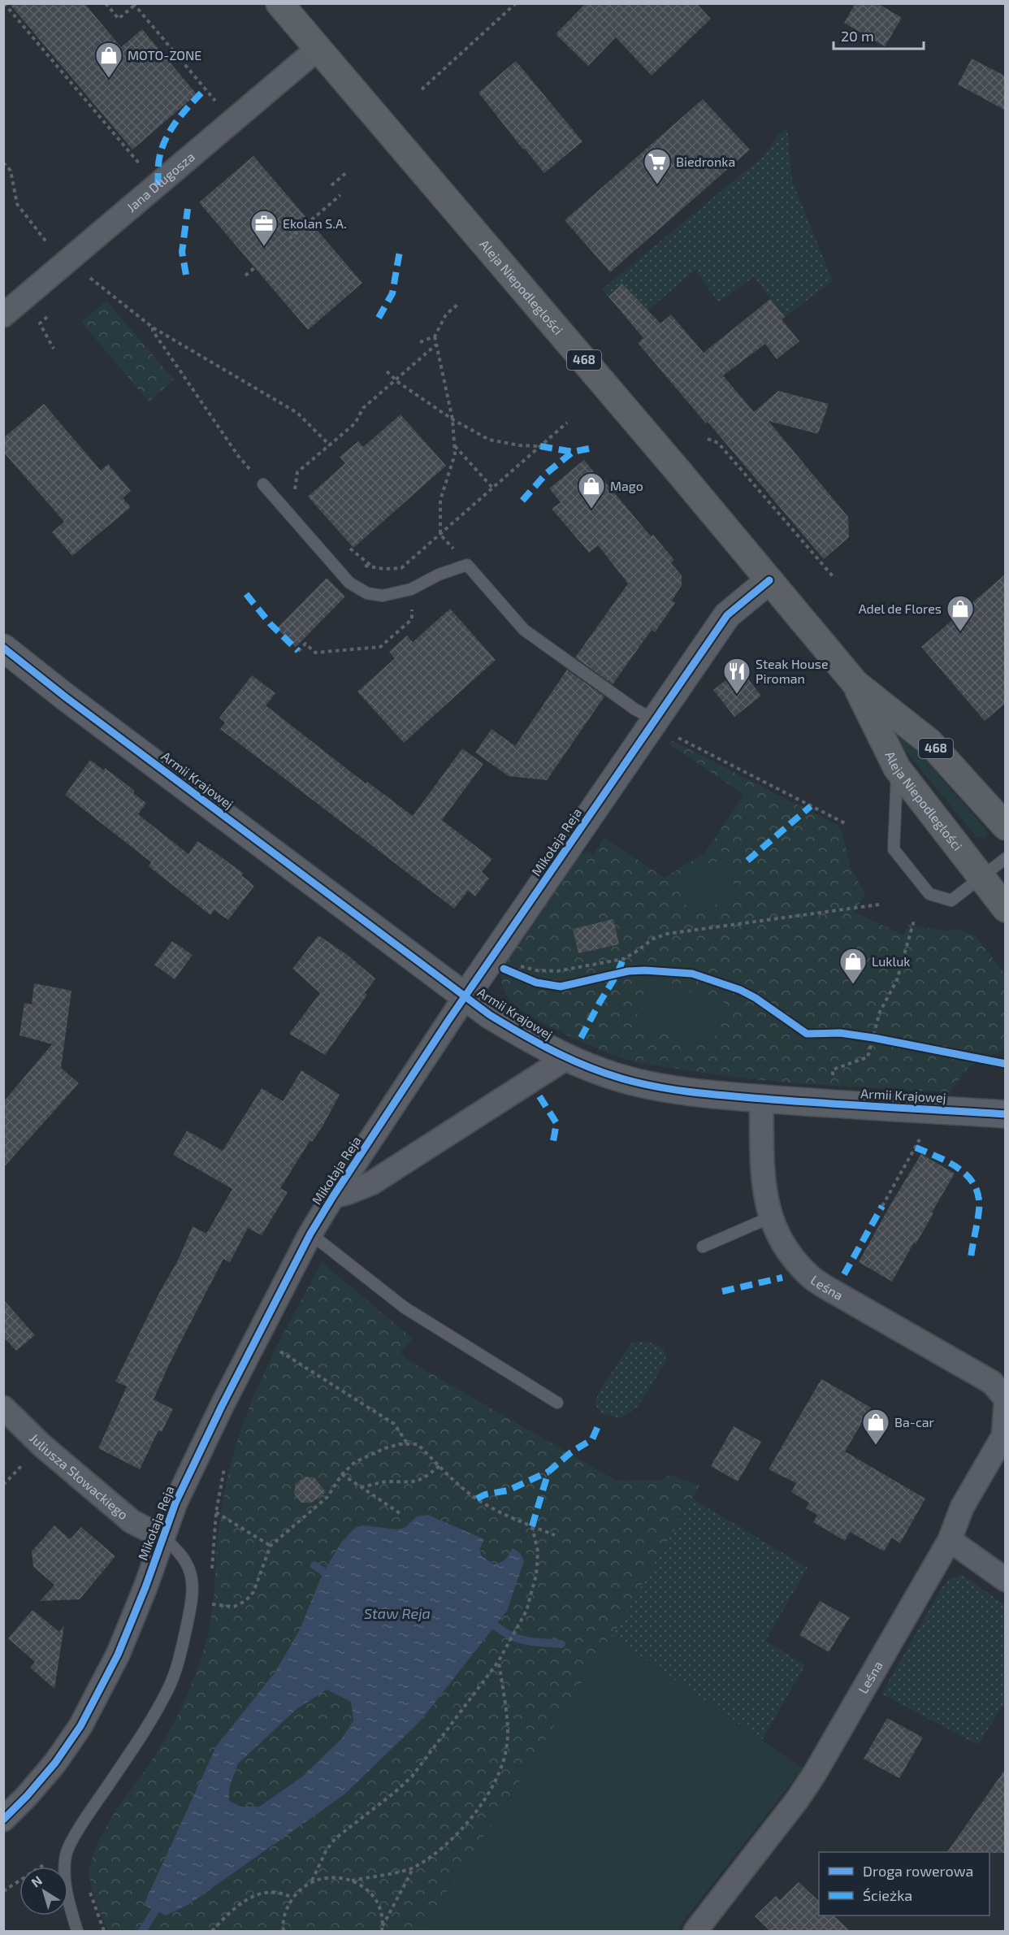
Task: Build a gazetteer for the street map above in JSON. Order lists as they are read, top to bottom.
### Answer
{
  "streets": {
    "main road": ["Aleja Niepodległości", "468"],
    "street": [
      "Jana Długosza",
      "Armii Krajowej",
      "Mikołaja Reja",
      "Leśna",
      "Juliusza Słowackiego"
    ]
  },
  "crossings": [
    ["Jana Długosza", "Aleja Niepodległości"],
    ["Aleja Niepodległości", "Mikołaja Reja"],
    ["Armii Krajowej", "Mikołaja Reja"],
    ["Armii Krajowej", "Leśna"],
    ["Mikołaja Reja", "Juliusza Słowackiego"]
  ],
  "water": ["Staw Reja"],
  "places": {
    "shop": [
      "MOTO-ZONE",
      "Mago",
      "Adel de Flores",
      "Lukluk",
      "Ba-car"
    ],
    "supermarket": ["Biedronka"],
    "office": ["Ekolan S.A."],
    "restaurant": ["Steak House Piroman"]
  },
  "legend": ["Droga rowerowa", "Ścieżka"],
  "scale_bar": "20 m",
  "north": "top left"
}
